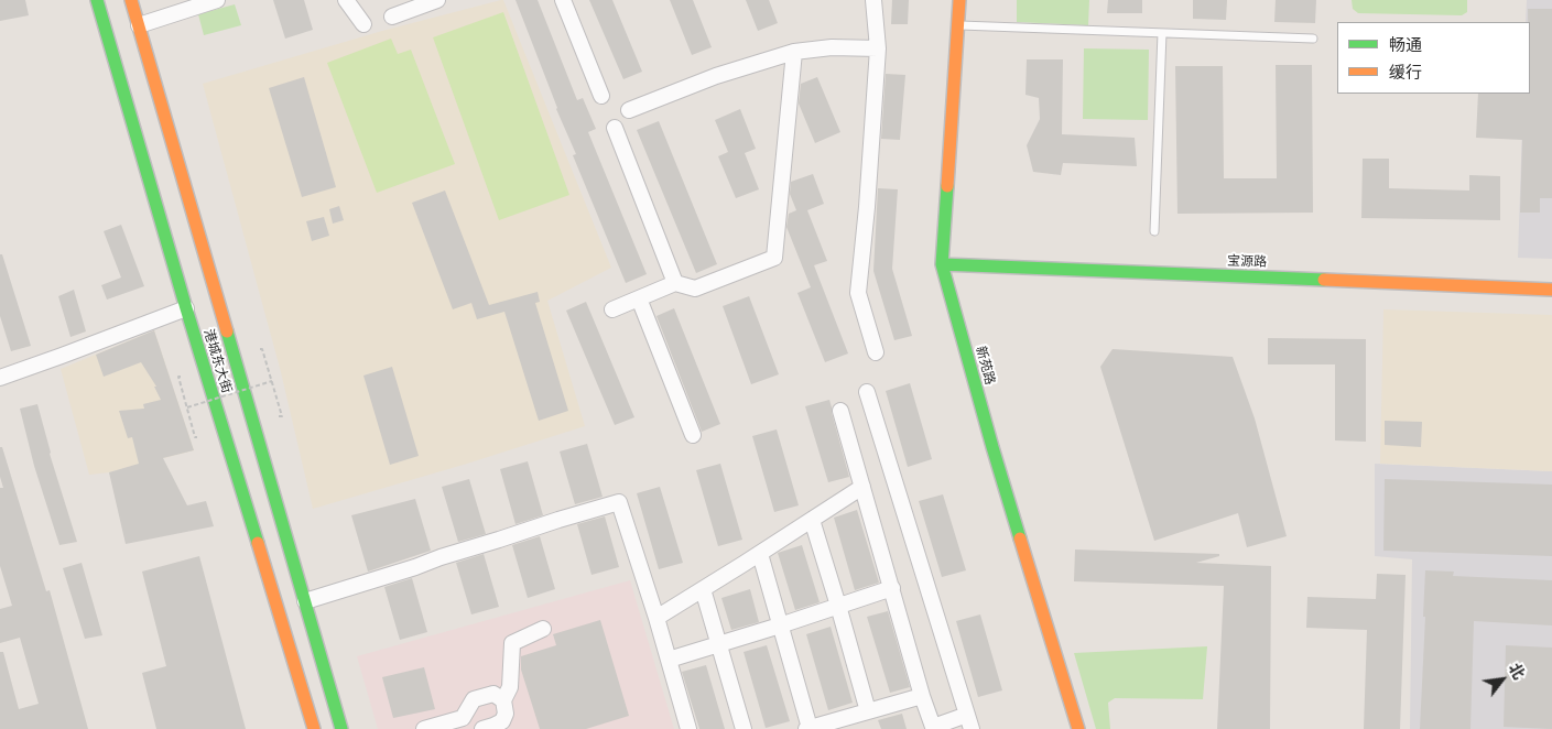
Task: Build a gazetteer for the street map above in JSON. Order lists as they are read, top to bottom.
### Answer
{
  "streets": {
    "main road": ["宝源路", "港城东大街", "新苑路"]
  },
  "crossings": [
    ["宝源路", "新苑路"]
  ],
  "legend": ["畅通", "缓行"],
  "north": "top right"
}
